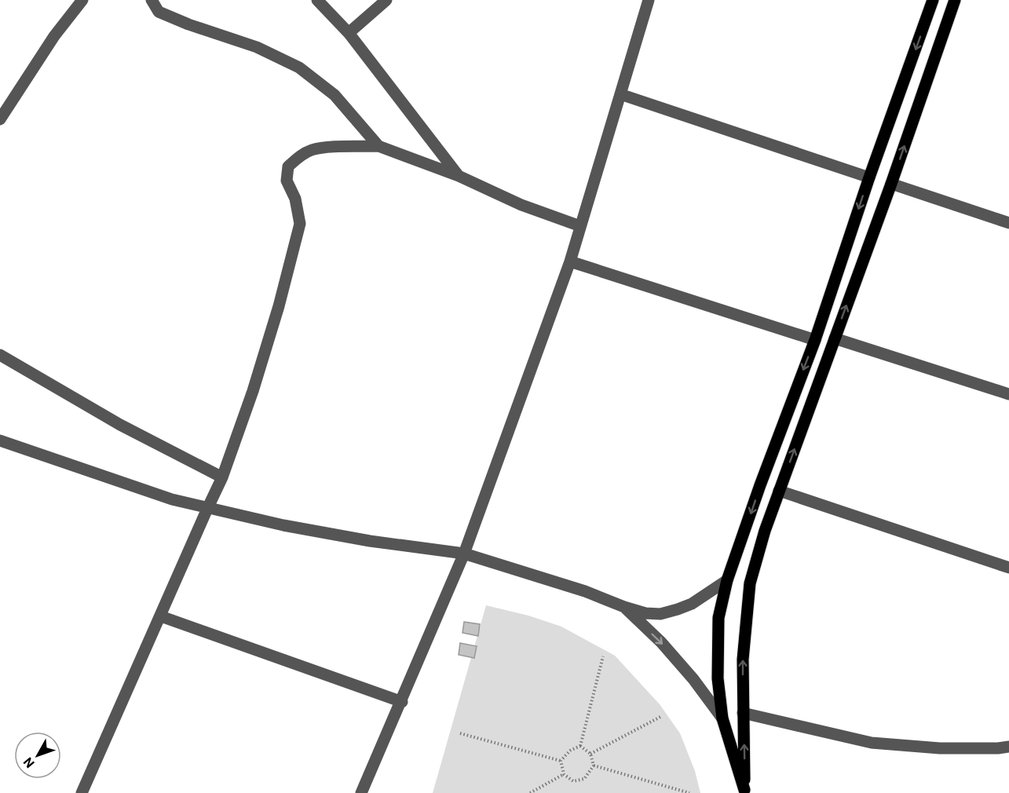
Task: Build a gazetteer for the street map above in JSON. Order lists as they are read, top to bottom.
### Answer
{
  "north": "bottom left"
}
